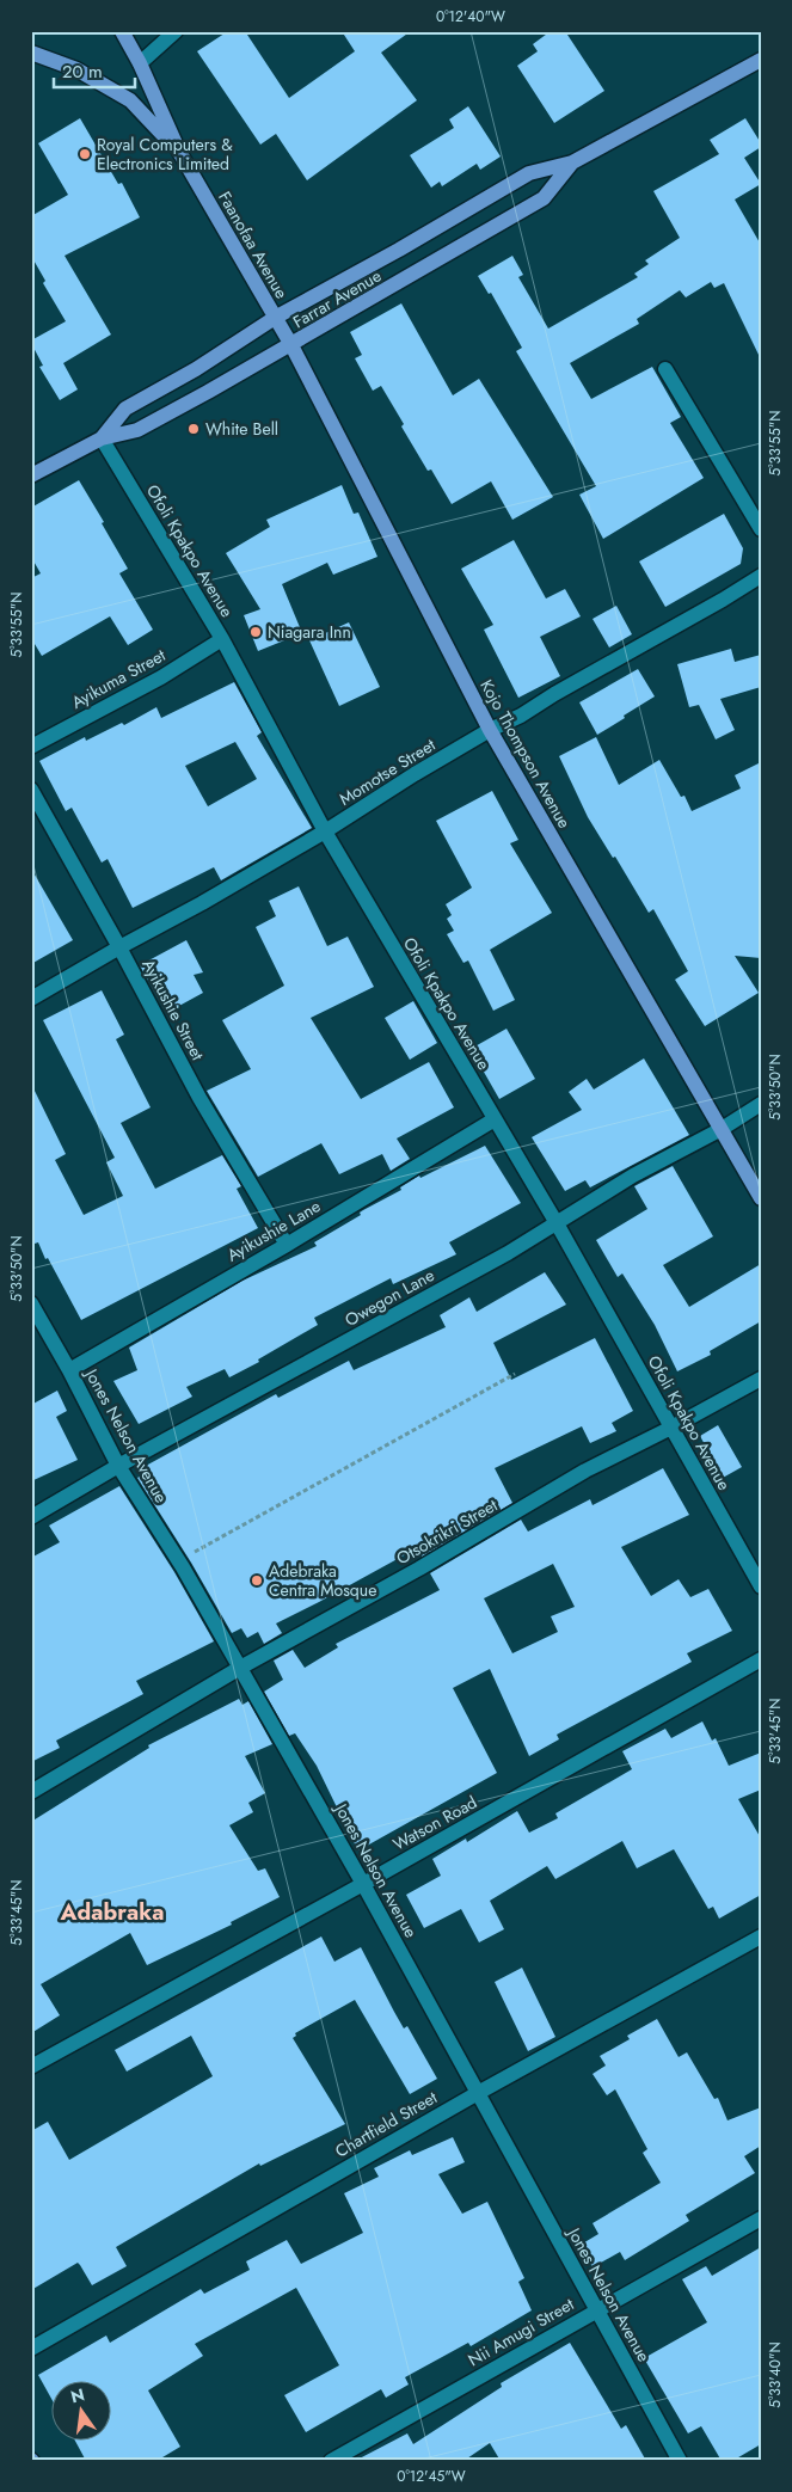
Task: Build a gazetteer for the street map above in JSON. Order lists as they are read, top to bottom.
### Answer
{
  "streets": {
    "main road": ["Faanofaa Avenue", "Farrar Avenue", "Kojo Thompson Avenue"],
    "street": [
      "Ofoli Kpakpo Avenue",
      "Ayikuma Street",
      "Momotse Street",
      "Ayikushie Street",
      "Ayikushie Lane",
      "Owegon Lane",
      "Jones Nelson Avenue",
      "Otsokrikri Street",
      "Watson Road",
      "Chartfield Street",
      "Nii Amugi Street"
    ]
  },
  "crossings": [
    ["Faanofaa Avenue", "Farrar Avenue"],
    ["Faanofaa Avenue", "Kojo Thompson Avenue"],
    ["Farrar Avenue", "Ofoli Kpakpo Avenue"],
    ["Farrar Avenue", "Kojo Thompson Avenue"],
    ["Ofoli Kpakpo Avenue", "Ayikuma Street"],
    ["Ofoli Kpakpo Avenue", "Momotse Street"],
    ["Ofoli Kpakpo Avenue", "Ayikushie Lane"],
    ["Ofoli Kpakpo Avenue", "Owegon Lane"],
    ["Ofoli Kpakpo Avenue", "Otsokrikri Street"],
    ["Kojo Thompson Avenue", "Momotse Street"],
    ["Kojo Thompson Avenue", "Owegon Lane"],
    ["Momotse Street", "Ayikushie Street"],
    ["Ayikushie Street", "Ayikushie Lane"],
    ["Ayikushie Lane", "Jones Nelson Avenue"],
    ["Owegon Lane", "Jones Nelson Avenue"],
    ["Jones Nelson Avenue", "Otsokrikri Street"],
    ["Jones Nelson Avenue", "Watson Road"],
    ["Jones Nelson Avenue", "Chartfield Street"],
    ["Jones Nelson Avenue", "Nii Amugi Street"]
  ],
  "districts": ["Adabraka"],
  "places": [
    "Royal Computers & Electronics Limited",
    "White Bell",
    "Niagara Inn",
    "Adebraka Centra Mosque"
  ],
  "scale_bar": "20 m",
  "north": "top",
  "coordinates": [
    "0°12'40\"W",
    "5°33'55\"N",
    "5°33'50\"N",
    "5°33'45\"N",
    "5°33'40\"N",
    "0°12'45\"W"
  ]
}
